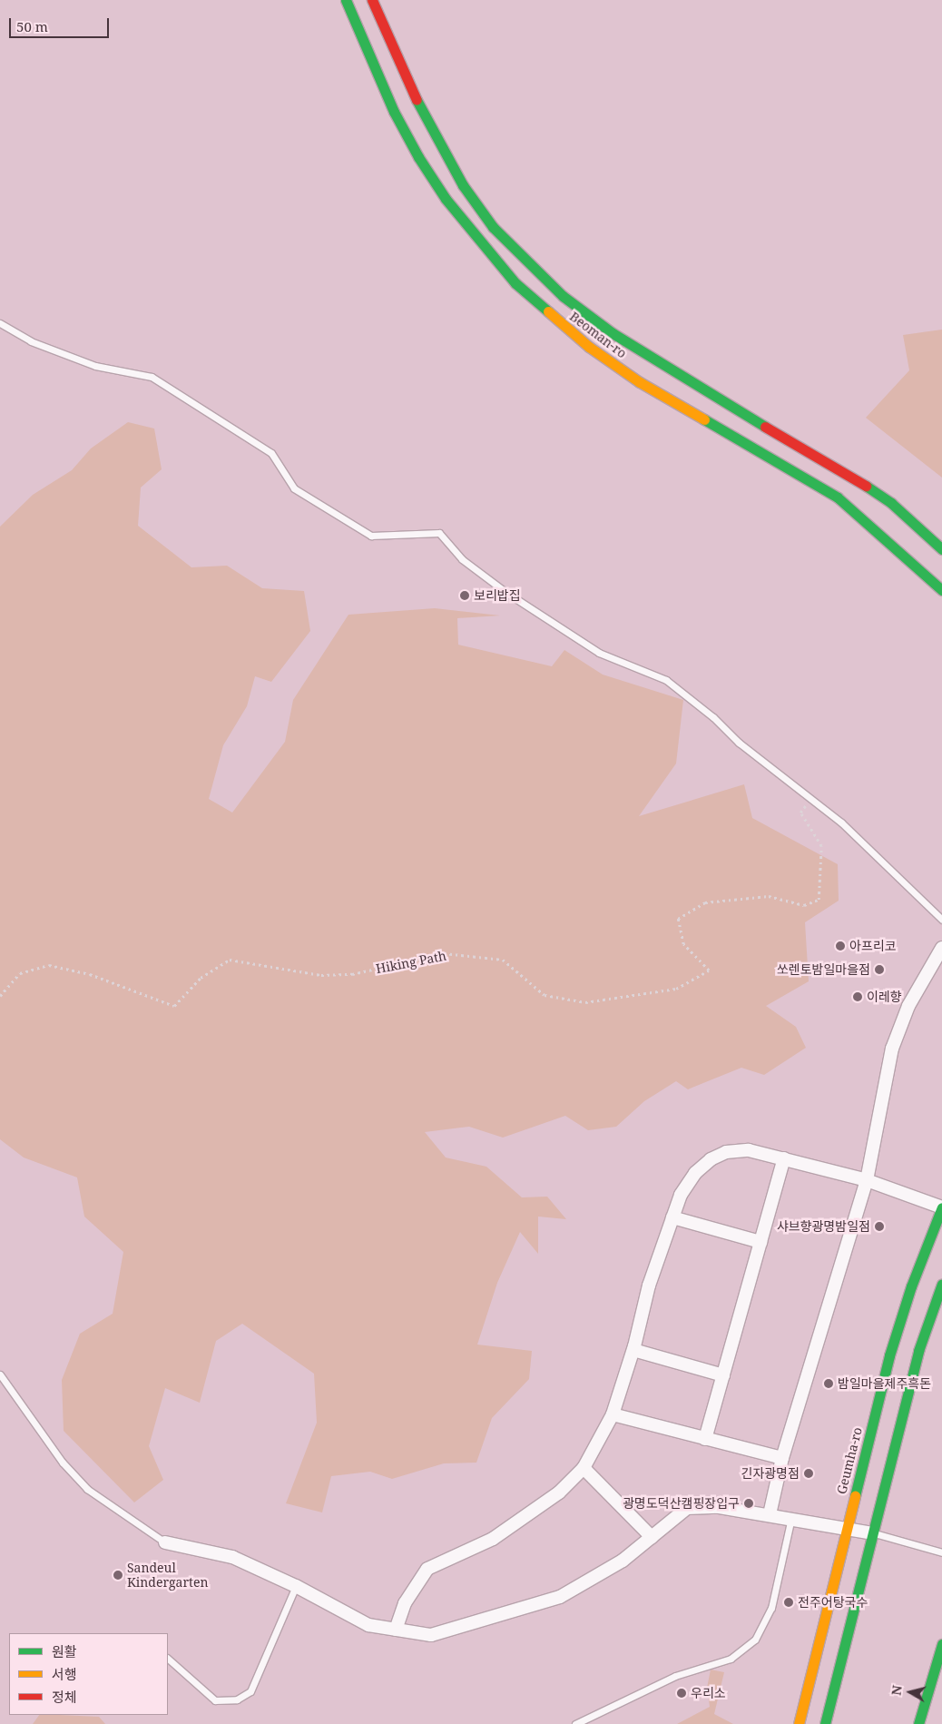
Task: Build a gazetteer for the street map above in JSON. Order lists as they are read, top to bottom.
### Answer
{
  "streets": {
    "main road": ["Beoman-ro", "Geumha-ro"],
    "path": ["Hiking Path"]
  },
  "places": [
    "보리밥집",
    "아프리코",
    "쏘렌토밤일마을점",
    "이레향",
    "샤브향광명밤일점",
    "밤일마을제주흑돈",
    "긴자광명점",
    "광명도덕산캠핑장입구",
    "Sandeul Kindergarten",
    "전주어탕국수",
    "우리소"
  ],
  "legend": ["원활", "서행", "정체"],
  "scale_bar": "50 m",
  "north": "left"
}
